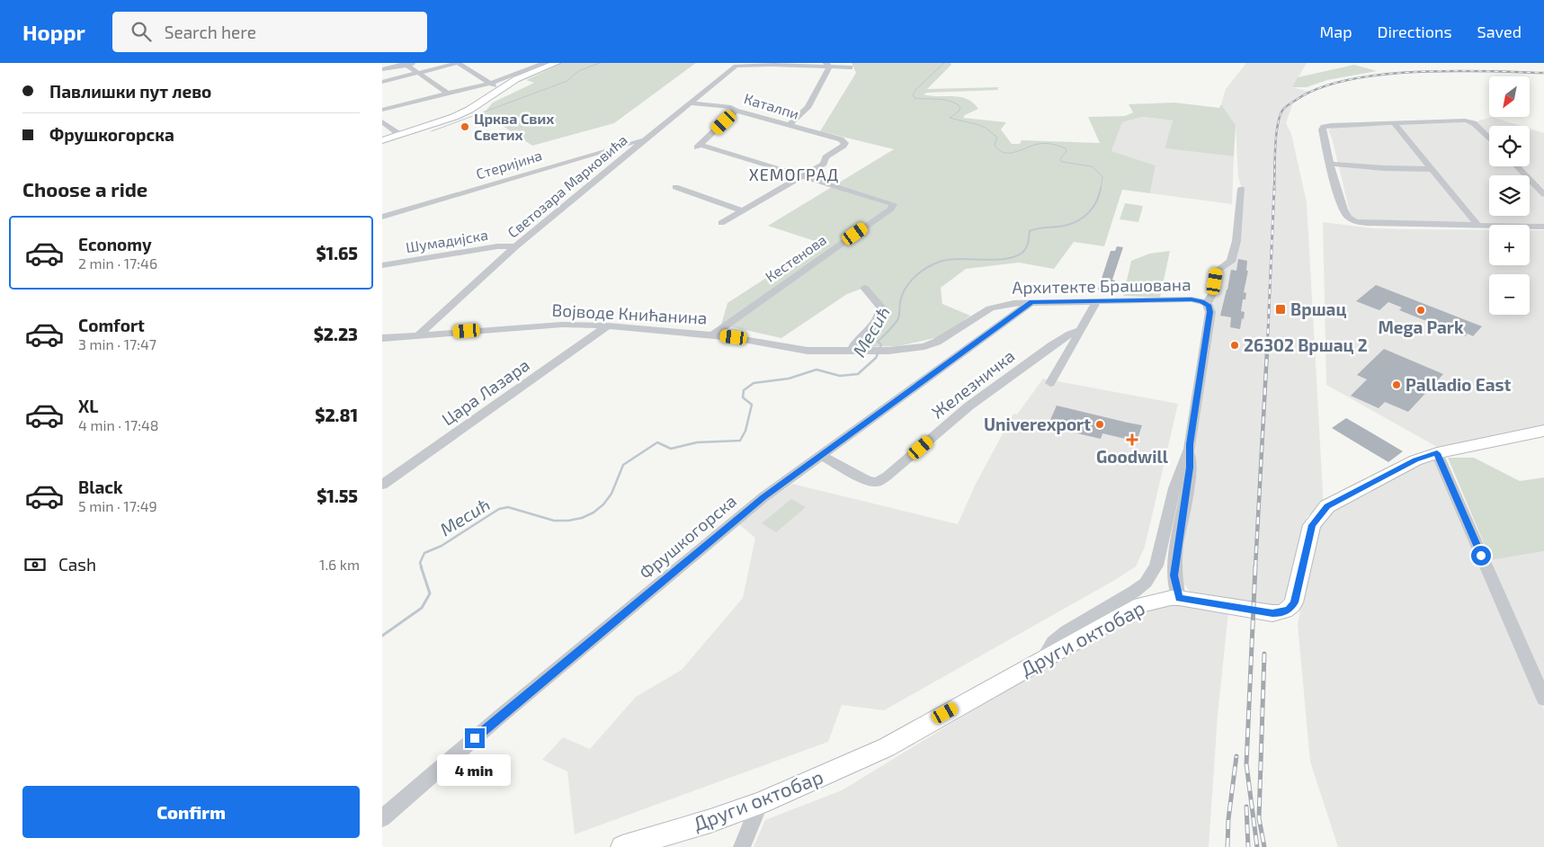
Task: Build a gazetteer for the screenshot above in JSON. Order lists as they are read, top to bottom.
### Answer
{
  "streets": {
    "main road": ["Други октобар"],
    "street": [
      "Каталпи",
      "Стеријина",
      "Светозара Марковића",
      "Шумадијска",
      "Кестенова",
      "Архитекте Брашована",
      "Војводе Книћанина",
      "Железничка",
      "Цара Лазара",
      "Фрушкогорска"
    ]
  },
  "crossings": [
    ["Каталпи", "Светозара Марковића"],
    ["Каталпи", "Кестенова"],
    ["Стеријина", "Светозара Марковића"],
    ["Светозара Марковића", "Шумадијска"],
    ["Светозара Марковића", "Војводе Книћанина"],
    ["Кестенова", "Војводе Книћанина"],
    ["Архитекте Брашована", "Војводе Книћанина"],
    ["Архитекте Брашована", "Фрушкогорска"],
    ["Војводе Книћанина", "Цара Лазара"],
    ["Железничка", "Фрушкогорска"]
  ],
  "districts": ["ХЕМОГРАД"],
  "water": ["Месић"],
  "places": {
    "other": [
      "Црква Свих Светих",
      "Mega Park",
      "26302 Вршац 2",
      "Palladio East",
      "Univerexport"
    ],
    "transit": ["Вршац"],
    "health": ["Goodwill"]
  },
  "north": "bottom left",
  "page": {
    "header": "Hoppr",
    "search": "Search here",
    "nav": ["Map", "Directions", "Saved"],
    "banner": ["Павлишки пут лево", "Фрушкогорска"],
    "map_buttons": ["+", "−"],
    "heading": "Choose a ride",
    "list": [
      {
        "name": "Economy",
        "note": "2 min · 17:46",
        "value": "$1.65"
      },
      {
        "name": "Comfort",
        "note": "3 min · 17:47",
        "value": "$2.23"
      },
      {
        "name": "XL",
        "note": "4 min · 17:48",
        "value": "$2.81"
      },
      {
        "name": "Black",
        "note": "5 min · 17:49",
        "value": "$1.55"
      }
    ],
    "pay": ["Cash", "1.6 km"],
    "bubble": "4 min",
    "buttons": "Confirm"
  }
}
